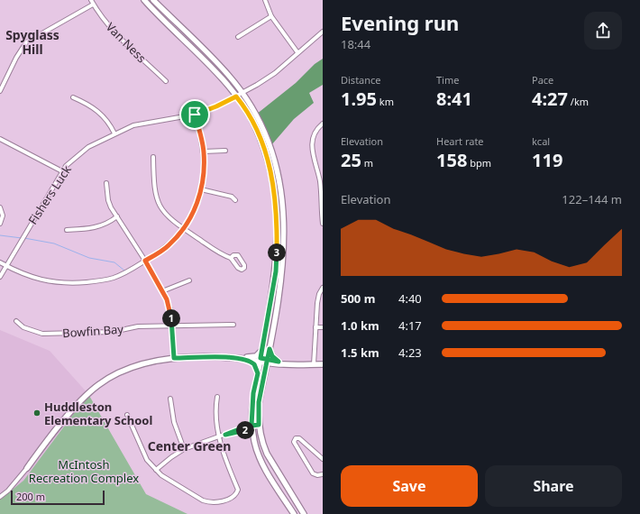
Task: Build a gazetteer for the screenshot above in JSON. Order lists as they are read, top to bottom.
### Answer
{
  "streets": {
    "street": ["Van Ness", "Fishers Luck", "Bowfin Bay"]
  },
  "districts": ["Spyglass Hill", "Center Green"],
  "parks": ["McIntosh Recreation Complex"],
  "places": ["Huddleston Elementary School"],
  "scale_bar": "200 m",
  "page": {
    "heading": ["Evening run", "18:44"],
    "stats": [
      ["Distance", "1.95 km"],
      ["Time", "8:41"],
      ["Pace", "4:27 /km"],
      ["Elevation", "25 m"],
      ["Heart rate", "158 bpm"],
      ["kcal", "119"]
    ],
    "chart": ["Elevation", "122–144 m"],
    "pins": ["3", "1", "2"],
    "list": [
      {
        "name": "500 m",
        "note": "4:40"
      },
      {
        "name": "1.0 km",
        "note": "4:17"
      },
      {
        "name": "1.5 km",
        "note": "4:23"
      }
    ],
    "buttons": ["Save", "Share"],
    "scale": "200 m"
  }
}
